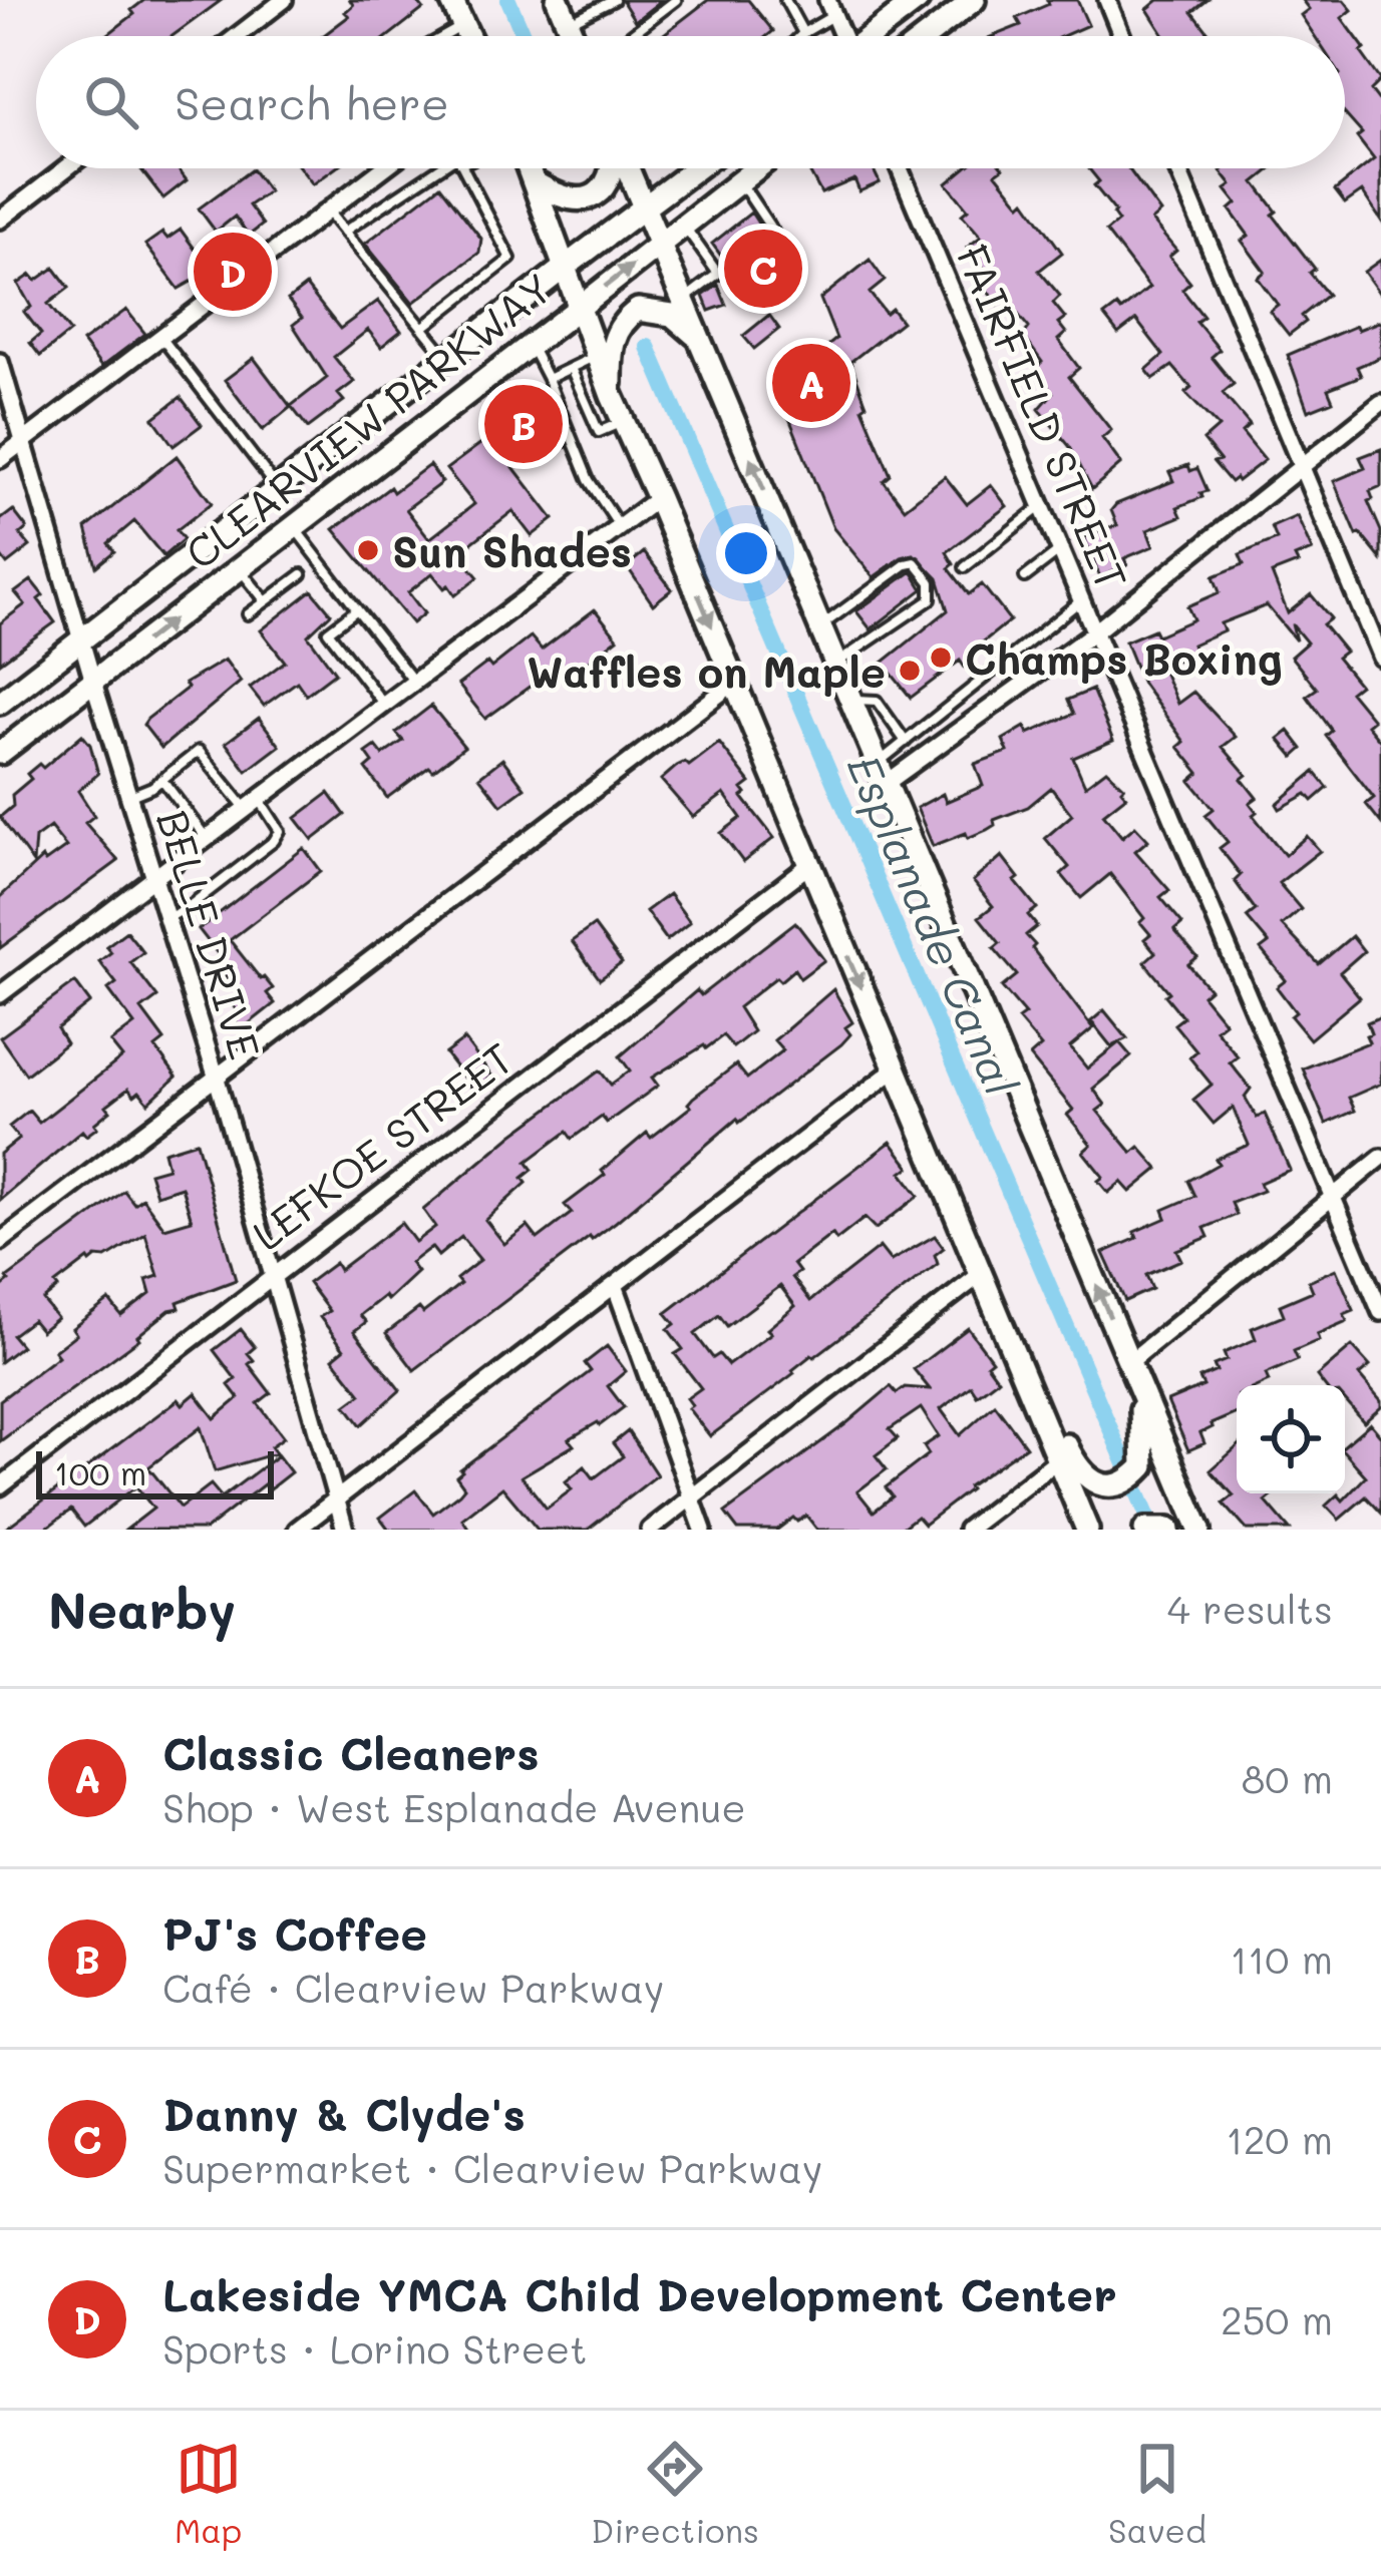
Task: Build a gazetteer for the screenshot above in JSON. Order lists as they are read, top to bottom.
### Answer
{
  "streets": {
    "main road": ["CLEARVIEW PARKWAY"],
    "street": ["FAIRFIELD STREET", "BELLE DRIVE", "LEFKOE STREET"]
  },
  "crossings": [
    ["CLEARVIEW PARKWAY", "BELLE DRIVE"],
    ["BELLE DRIVE", "LEFKOE STREET"]
  ],
  "water": ["Esplanade Canal"],
  "places": ["Sun Shades", "Champs Boxing", "Waffles on Maple"],
  "scale_bar": "100 m",
  "page": {
    "search": "Search here",
    "pins": [
      "C",
      "D",
      "A",
      "B"
    ],
    "scale": "100 m",
    "heading": ["Nearby", "4 results"],
    "list": [
      {
        "mark": "A",
        "name": "Classic Cleaners",
        "note": "Shop · West Esplanade Avenue",
        "value": "80 m"
      },
      {
        "mark": "B",
        "name": "PJ's Coffee",
        "note": "Café · Clearview Parkway",
        "value": "110 m"
      },
      {
        "mark": "C",
        "name": "Danny & Clyde's",
        "note": "Supermarket · Clearview Parkway",
        "value": "120 m"
      },
      {
        "mark": "D",
        "name": "Lakeside YMCA Child Development Center",
        "note": "Sports · Lorino Street",
        "value": "250 m"
      }
    ],
    "nav": ["Map", "Directions", "Saved"]
  }
}
